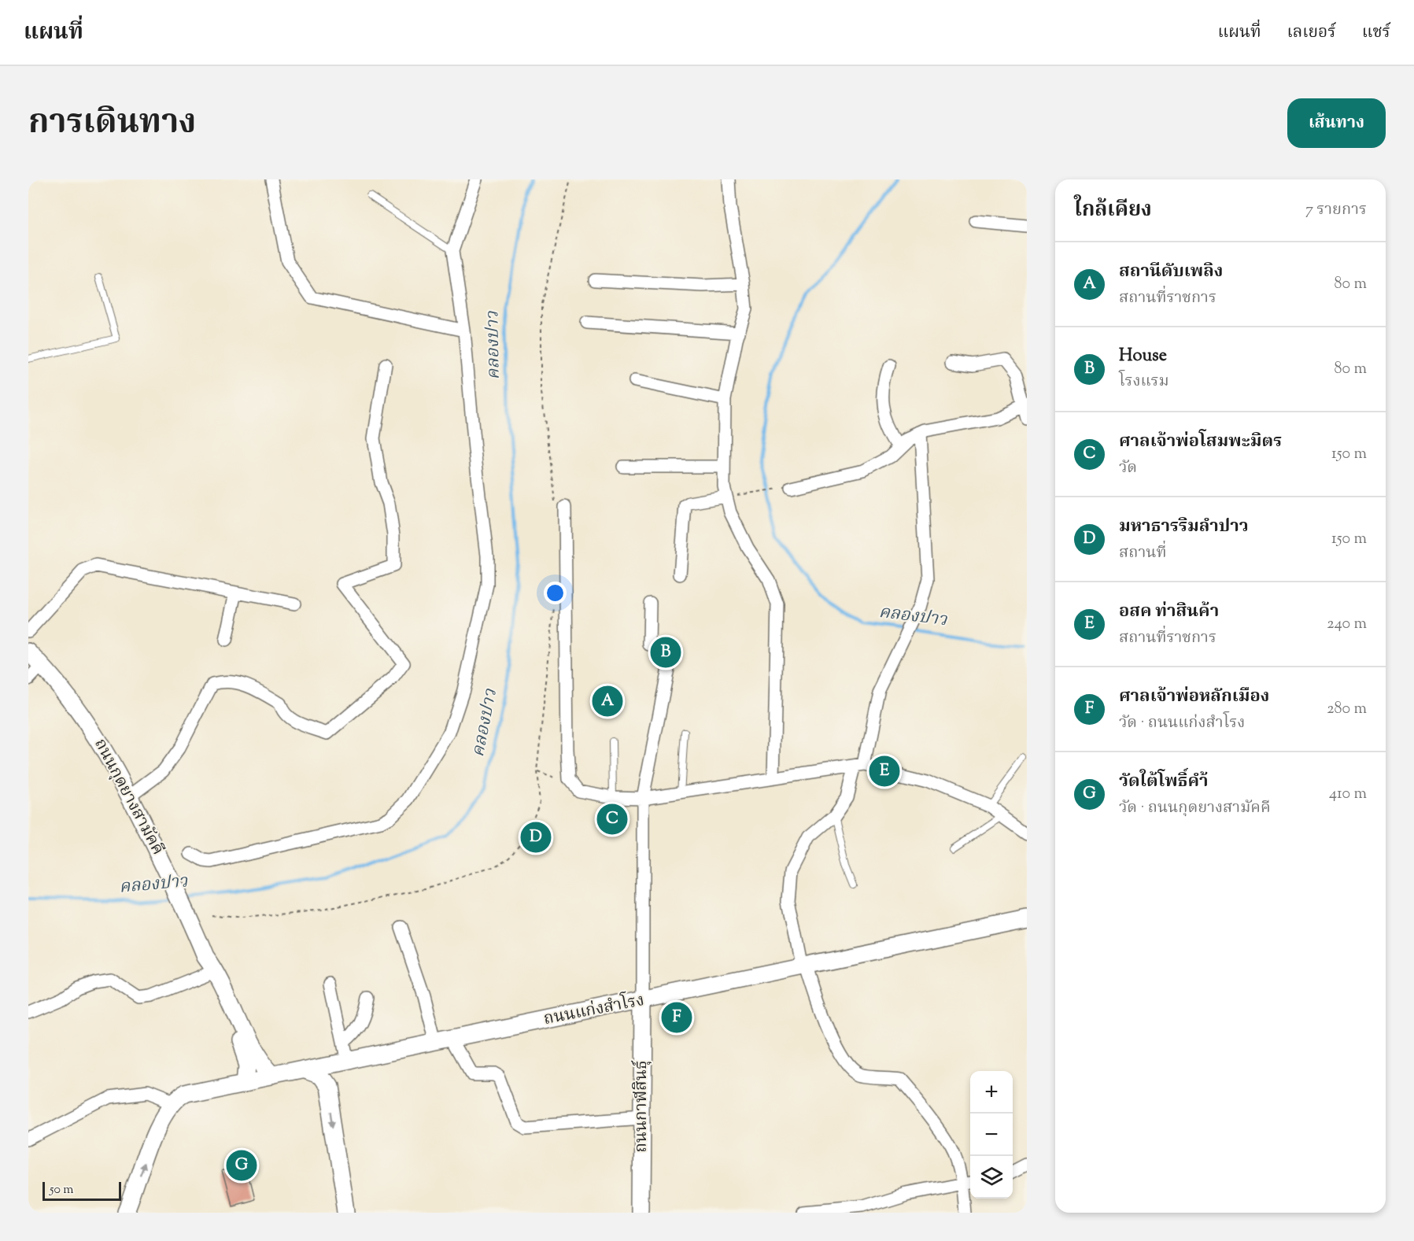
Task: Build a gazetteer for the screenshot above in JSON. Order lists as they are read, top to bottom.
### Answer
{
  "streets": {
    "main road": ["ถนนกุดยางสามัคคี", "ถนนแก่งสำโรง", "ถนนกาฬสินธุ์"]
  },
  "crossings": [
    ["ถนนกุดยางสามัคคี", "ถนนแก่งสำโรง"],
    ["ถนนแก่งสำโรง", "ถนนกาฬสินธุ์"]
  ],
  "water": ["คลองปาว"],
  "scale_bar": "50 m",
  "page": {
    "header": "แผนที่",
    "nav": ["แผนที่", "เลเยอร์", "แชร์"],
    "title": "การเดินทาง",
    "buttons": "เส้นทาง",
    "heading": ["ใกล้เคียง", "7 รายการ"],
    "list": [
      {
        "mark": "A",
        "name": "สถานีดับเพลิง",
        "note": "สถานที่ราชการ",
        "value": "80 m"
      },
      {
        "mark": "B",
        "name": "House",
        "note": "โรงแรม",
        "value": "80 m"
      },
      {
        "mark": "C",
        "name": "ศาลเจ้าพ่อโสมพะมิตร",
        "note": "วัด",
        "value": "150 m"
      },
      {
        "mark": "D",
        "name": "มหาธารริมลำปาว",
        "note": "สถานที่",
        "value": "150 m"
      },
      {
        "mark": "E",
        "name": "อสค ท่าสินค้า",
        "note": "สถานที่ราชการ",
        "value": "240 m"
      },
      {
        "mark": "F",
        "name": "ศาลเจ้าพ่อหลักเมือง",
        "note": "วัด · ถนนแก่งสำโรง",
        "value": "280 m"
      },
      {
        "mark": "G",
        "name": "วัดใต้โพธิ์คำ้",
        "note": "วัด · ถนนกุดยางสามัคคี",
        "value": "410 m"
      }
    ],
    "pins": [
      "B",
      "A",
      "E",
      "C",
      "D",
      "F",
      "G"
    ],
    "map_buttons": ["+", "−"],
    "scale": "50 m"
  }
}
